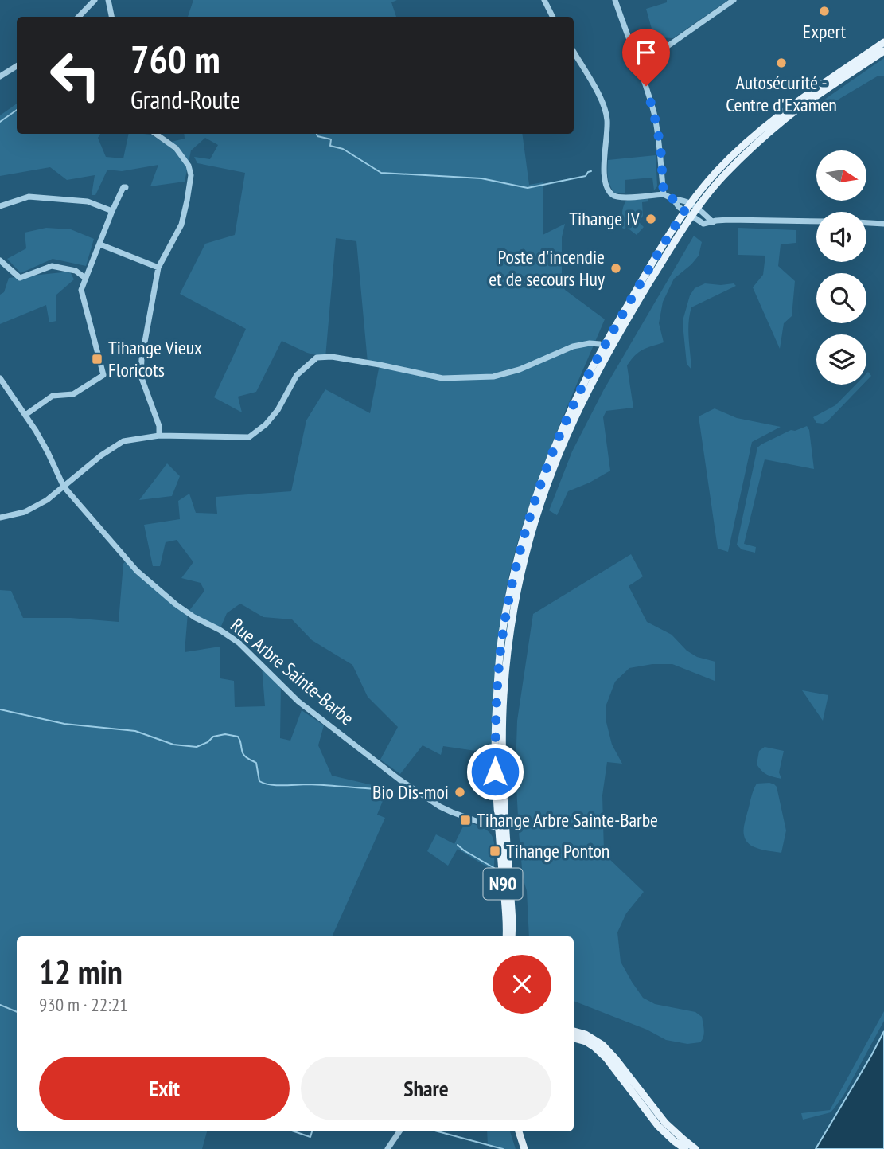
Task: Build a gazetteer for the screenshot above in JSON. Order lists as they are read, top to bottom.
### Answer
{
  "streets": {
    "main road": ["N90"],
    "street": ["Rue Arbre Sainte-Barbe"]
  },
  "crossings": [
    ["Rue Arbre Sainte-Barbe", "N90"]
  ],
  "places": {
    "other": [
      "Expert",
      "Autosécurité - Centre d'Examen",
      "Tihange IV",
      "Poste d'incendie et de secours Huy",
      "Bio Dis-moi"
    ],
    "transit": ["Tihange Vieux Floricots", "Tihange Arbre Sainte-Barbe", "Tihange Ponton"]
  },
  "north": "right",
  "page": {
    "turn": ["760 m", "Grand-Route"],
    "heading": ["12 min", "930 m · 22:21"],
    "buttons": ["Exit", "Share"]
  }
}
